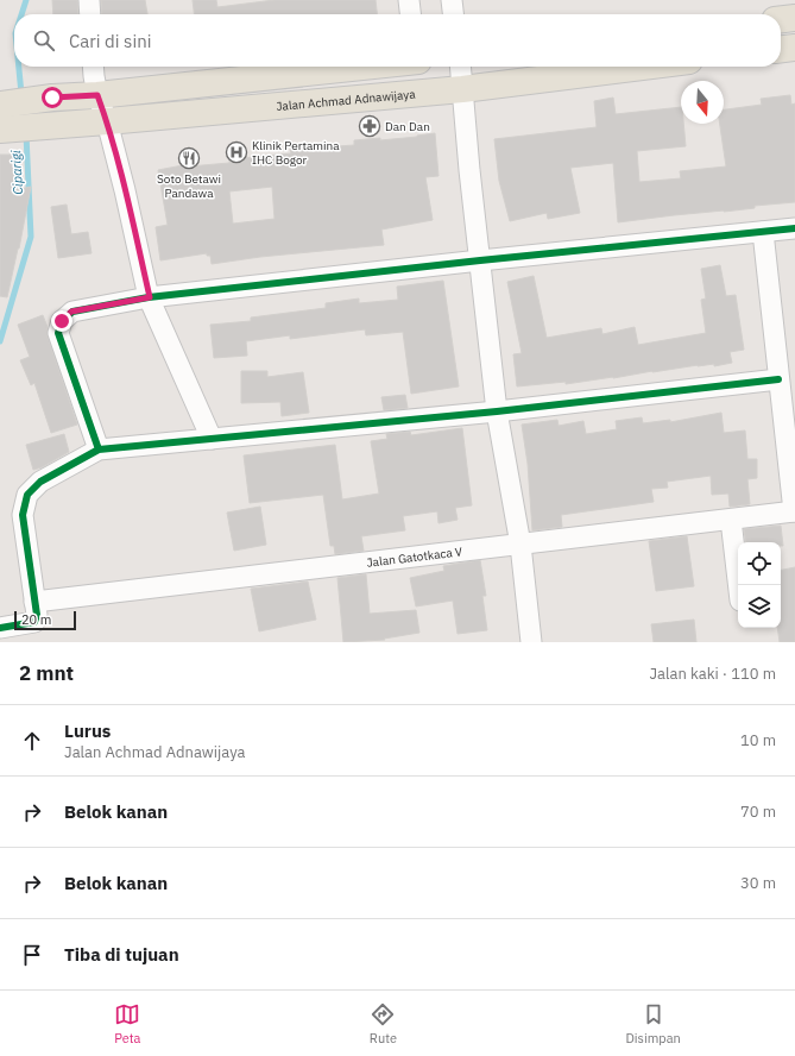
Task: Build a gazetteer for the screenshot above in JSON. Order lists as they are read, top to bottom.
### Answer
{
  "streets": {
    "main road": ["Jalan Achmad Adnawijaya"],
    "street": ["Jalan Gatotkaca V"]
  },
  "water": ["Ciparigi"],
  "places": {
    "pharmacy": ["Dan Dan"],
    "hospital": ["Klinik Pertamina IHC Bogor"],
    "restaurant": ["Soto Betawi Pandawa"]
  },
  "scale_bar": "20 m",
  "north": "bottom",
  "page": {
    "search": "Cari di sini",
    "scale": "20 m",
    "heading": ["2 mnt", "Jalan kaki · 110 m"],
    "list": [
      ["Lurus", "Jalan Achmad Adnawijaya", "10 m"],
      ["Belok kanan", "70 m"],
      ["Belok kanan", "30 m"],
      "Tiba di tujuan"
    ],
    "nav": ["Peta", "Rute", "Disimpan"]
  }
}
